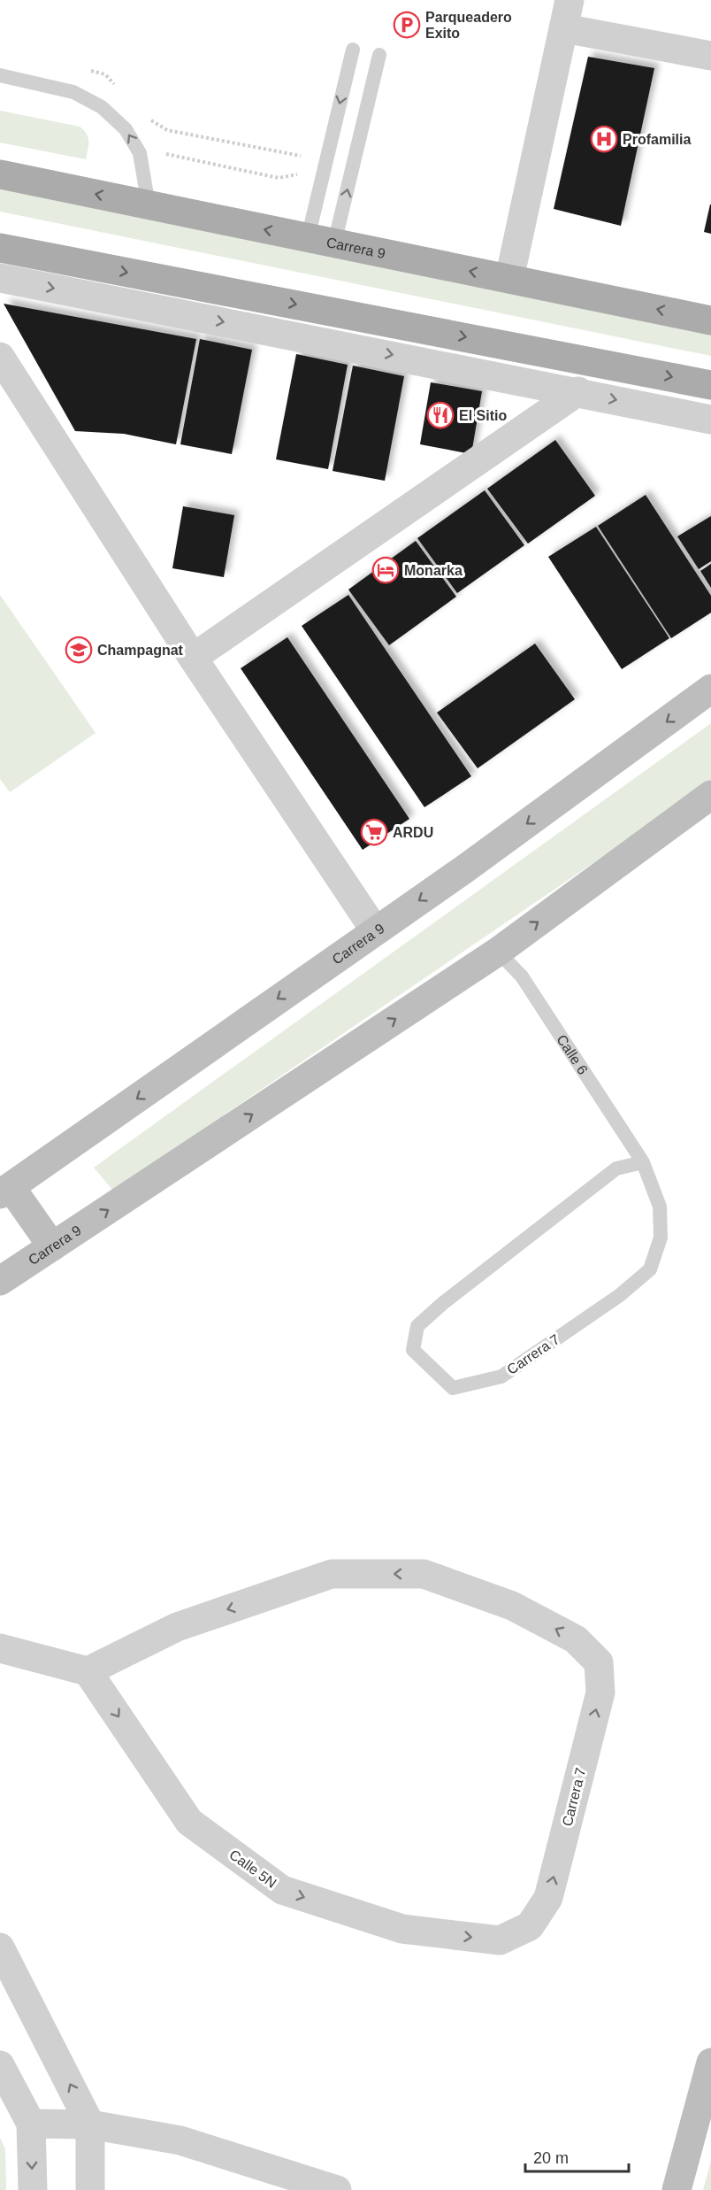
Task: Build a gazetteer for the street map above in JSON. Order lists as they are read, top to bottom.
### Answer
{
  "streets": {
    "main road": ["Carrera 9"],
    "street": ["Carrera 7", "Calle 5N"],
    "lane": ["Calle 6"]
  },
  "crossings": [
    ["Carrera 9", "Calle 6"],
    ["Calle 6", "Carrera 7"],
    ["Carrera 7", "Calle 5N"]
  ],
  "one_way": ["Calle 5N"],
  "places": {
    "parking": ["Parqueadero Exito"],
    "hospital": ["Profamilia"],
    "restaurant": ["El Sitio"],
    "hotel": ["Monarka"],
    "school or university": ["Champagnat"],
    "supermarket": ["ARDU"]
  },
  "scale_bar": "20 m"
}
